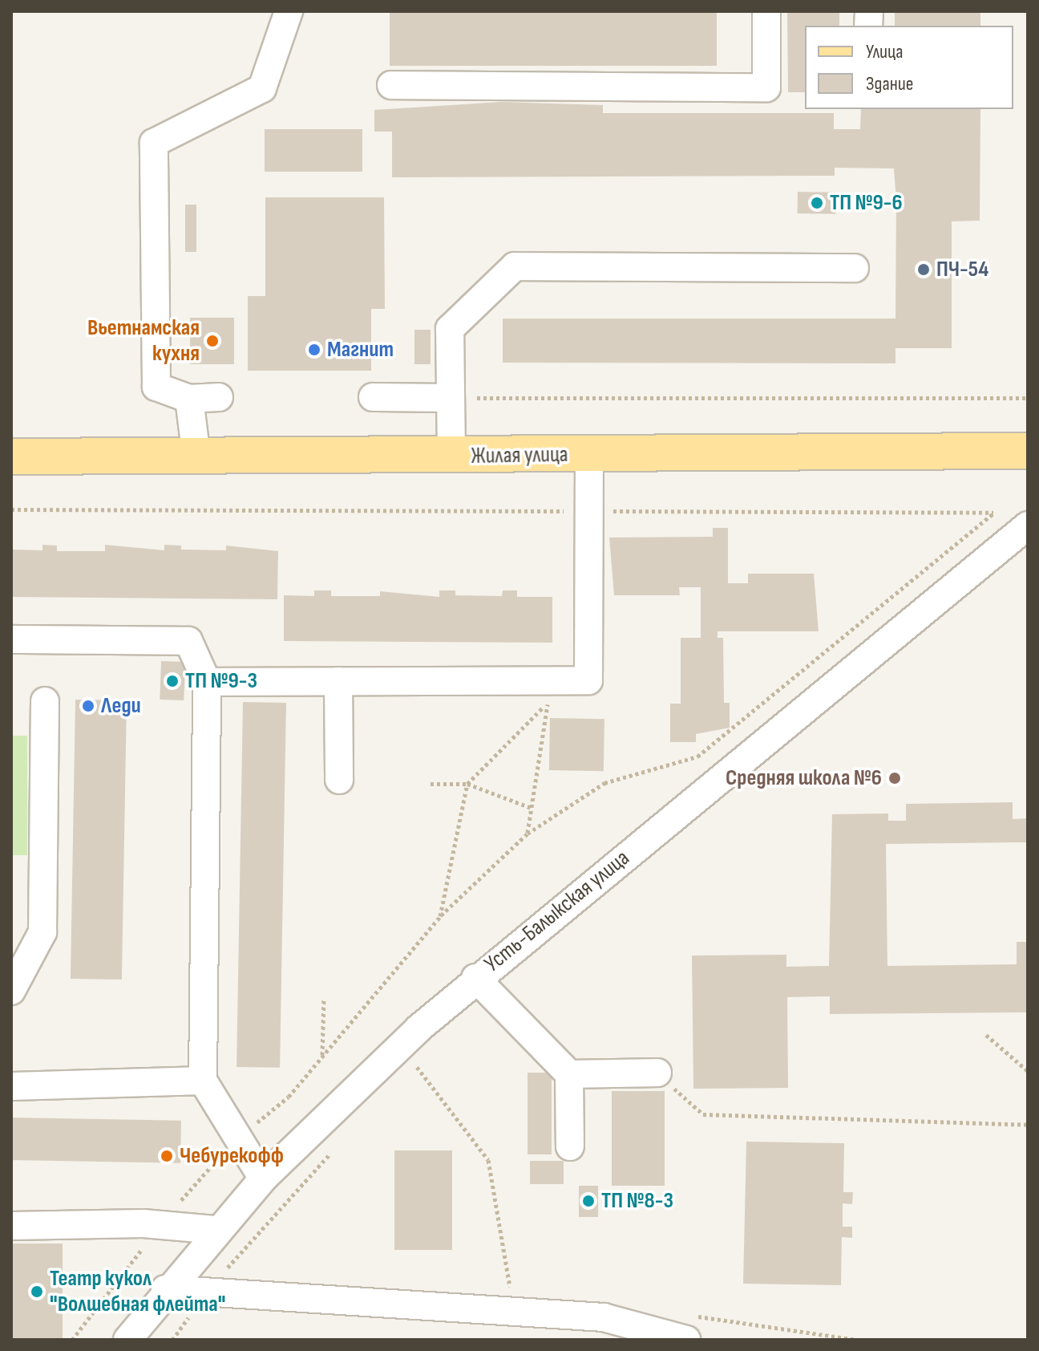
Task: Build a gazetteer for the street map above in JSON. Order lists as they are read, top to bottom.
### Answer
{
  "streets": {
    "main road": ["Жилая улица"],
    "street": ["Усть-Балыкская улица"]
  },
  "places": [
    "ТП №9-6",
    "ПЧ-54",
    "Вьетнамская кухня",
    "Магнит",
    "ТП №9-3",
    "Леди",
    "Средняя школа №6",
    "Чебурекофф",
    "ТП №8-3",
    "Театр кукол \"Волшебная флейта\""
  ],
  "legend": ["Улица", "Здание"]
}
